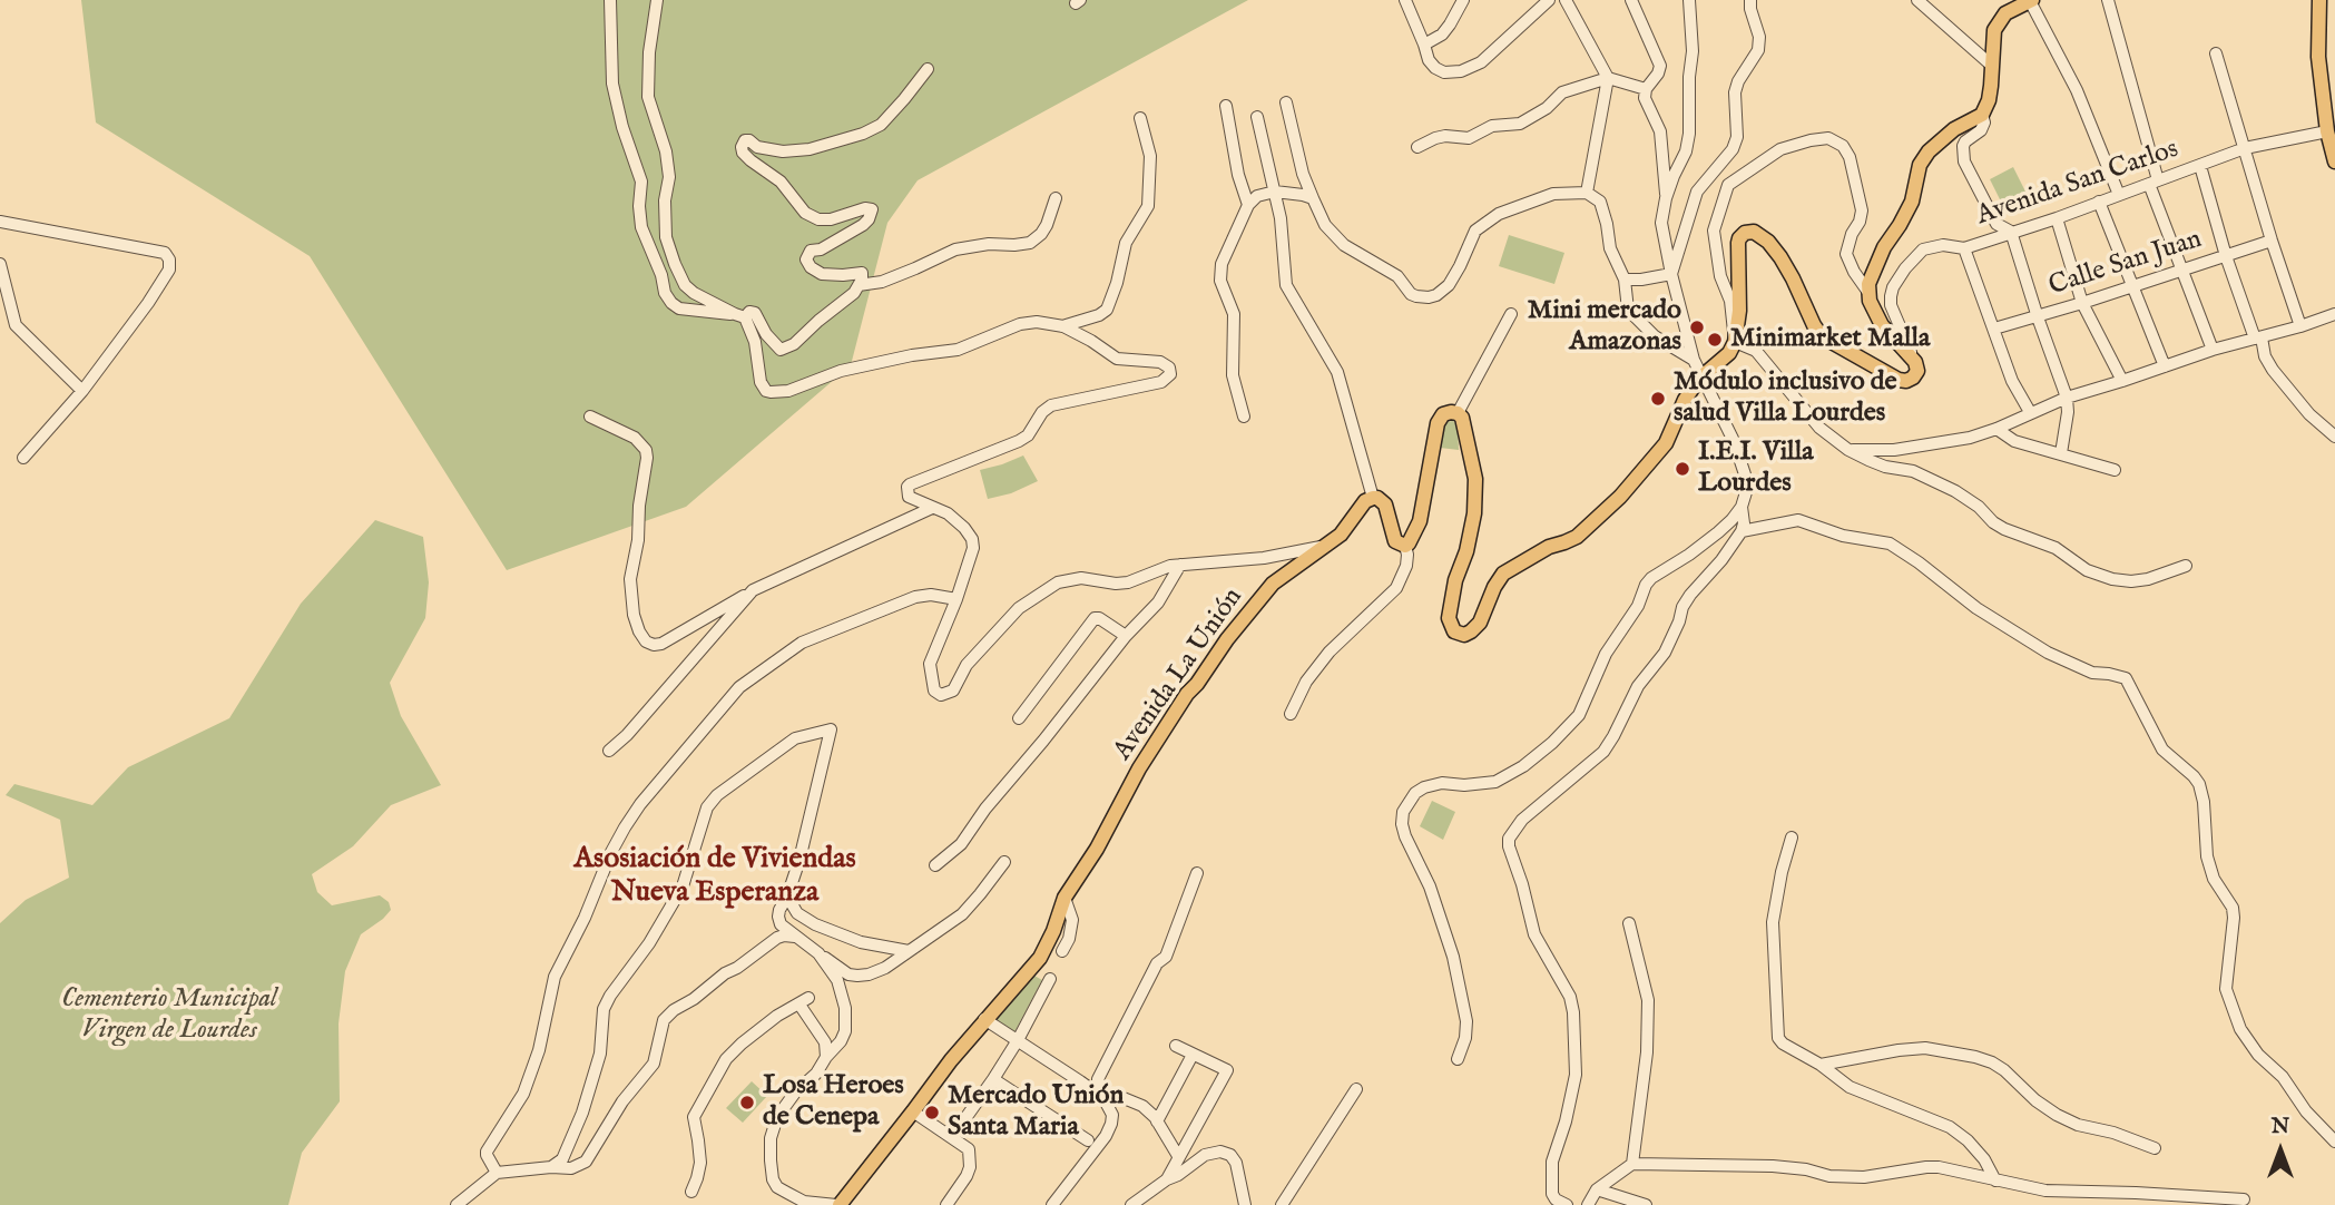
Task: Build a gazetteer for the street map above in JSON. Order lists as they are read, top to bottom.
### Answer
{
  "streets": {
    "main road": ["Avenida La Unión"],
    "street": ["Avenida San Carlos", "Calle San Juan"]
  },
  "districts": ["Asosiación de Viviendas Nueva Esperanza"],
  "parks": ["Cementerio Municipal Virgen de Lourdes"],
  "places": [
    "Mini mercado Amazonas",
    "Minimarket Malla",
    "Módulo inclusivo de salud Villa Lourdes",
    "I.E.I. Villa Lourdes",
    "Losa Heroes de Cenepa",
    "Mercado Unión Santa Maria"
  ],
  "north": "top"
}
